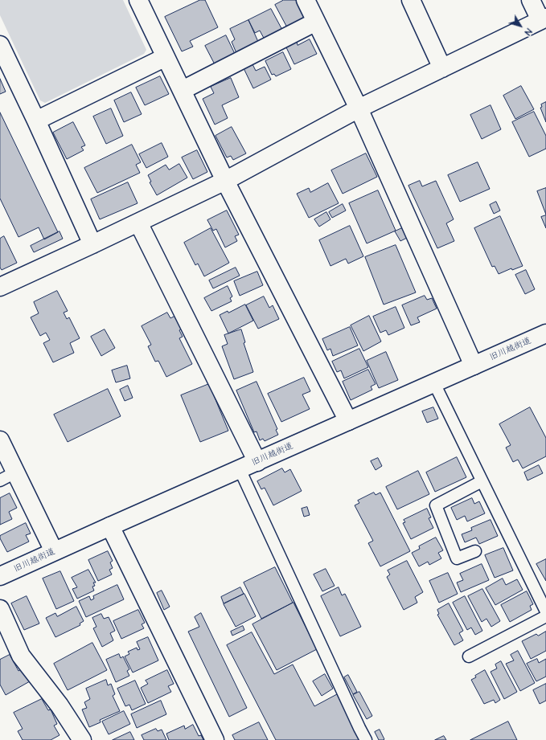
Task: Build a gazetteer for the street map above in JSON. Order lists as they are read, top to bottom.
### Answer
{
  "streets": {
    "street": ["旧川越街道"]
  },
  "north": "bottom right"
}
